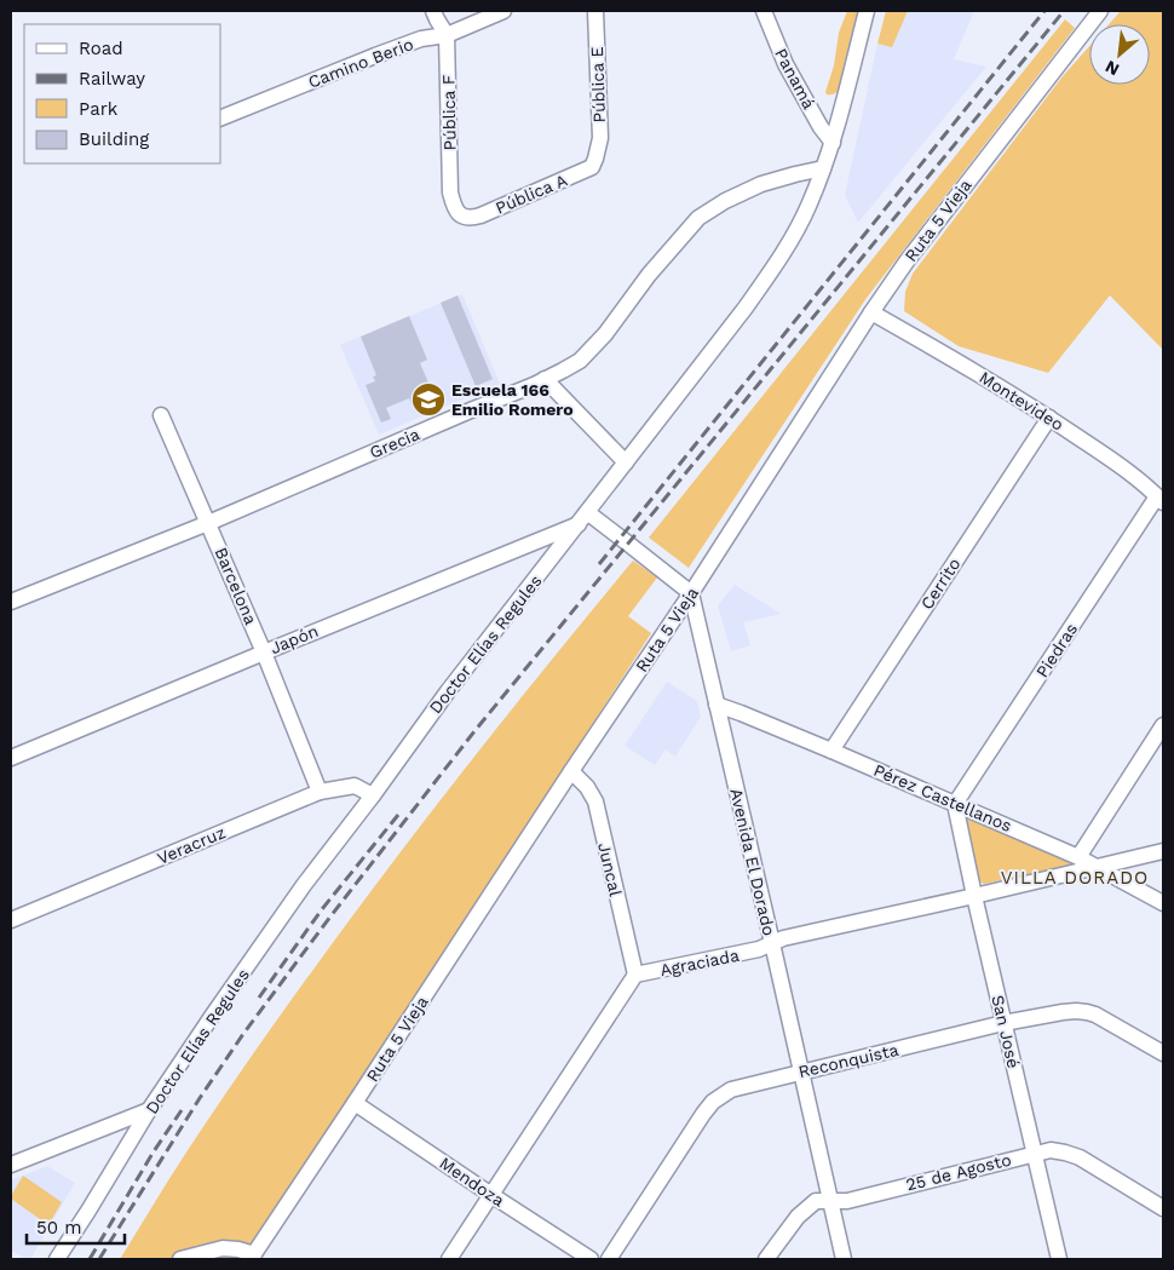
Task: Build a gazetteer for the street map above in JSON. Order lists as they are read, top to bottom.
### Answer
{
  "streets": {
    "street": [
      "Camino Berio",
      "Panamá",
      "Pública E",
      "Pública F",
      "Pública A",
      "Ruta 5 Vieja",
      "Montevideo",
      "Grecia",
      "Cerrito",
      "Barcelona",
      "Japón",
      "Doctor Elías Regules",
      "Piedras",
      "Pérez Castellanos",
      "Veracruz",
      "Avenida El Dorado",
      "Juncal",
      "Agraciada",
      "San José",
      "Reconquista",
      "25 de Agosto",
      "Mendoza"
    ]
  },
  "crossings": [
    ["Camino Berio", "Pública F"],
    ["Panamá", "Doctor Elías Regules"],
    ["Pública E", "Pública A"],
    ["Pública F", "Pública A"],
    ["Ruta 5 Vieja", "Montevideo"],
    ["Ruta 5 Vieja", "Avenida El Dorado"],
    ["Ruta 5 Vieja", "Juncal"],
    ["Ruta 5 Vieja", "Mendoza"],
    ["Montevideo", "Cerrito"],
    ["Montevideo", "Piedras"],
    ["Grecia", "Barcelona"],
    ["Grecia", "Doctor Elías Regules"],
    ["Cerrito", "Pérez Castellanos"],
    ["Barcelona", "Japón"],
    ["Barcelona", "Veracruz"],
    ["Japón", "Doctor Elías Regules"],
    ["Doctor Elías Regules", "Veracruz"],
    ["Piedras", "Pérez Castellanos"],
    ["Piedras", "San José"],
    ["Pérez Castellanos", "Avenida El Dorado"],
    ["Pérez Castellanos", "Agraciada"],
    ["Pérez Castellanos", "San José"],
    ["Avenida El Dorado", "Agraciada"],
    ["Avenida El Dorado", "Reconquista"],
    ["Avenida El Dorado", "25 de Agosto"],
    ["Juncal", "Agraciada"],
    ["Agraciada", "San José"],
    ["San José", "Reconquista"],
    ["San José", "25 de Agosto"]
  ],
  "districts": ["VILLA DORADO"],
  "places": {
    "school or university": ["Escuela 166 Emilio Romero"]
  },
  "legend": [
    "Road",
    "Railway",
    "Park",
    "Building"
  ],
  "scale_bar": "50 m",
  "north": "bottom left"
}
